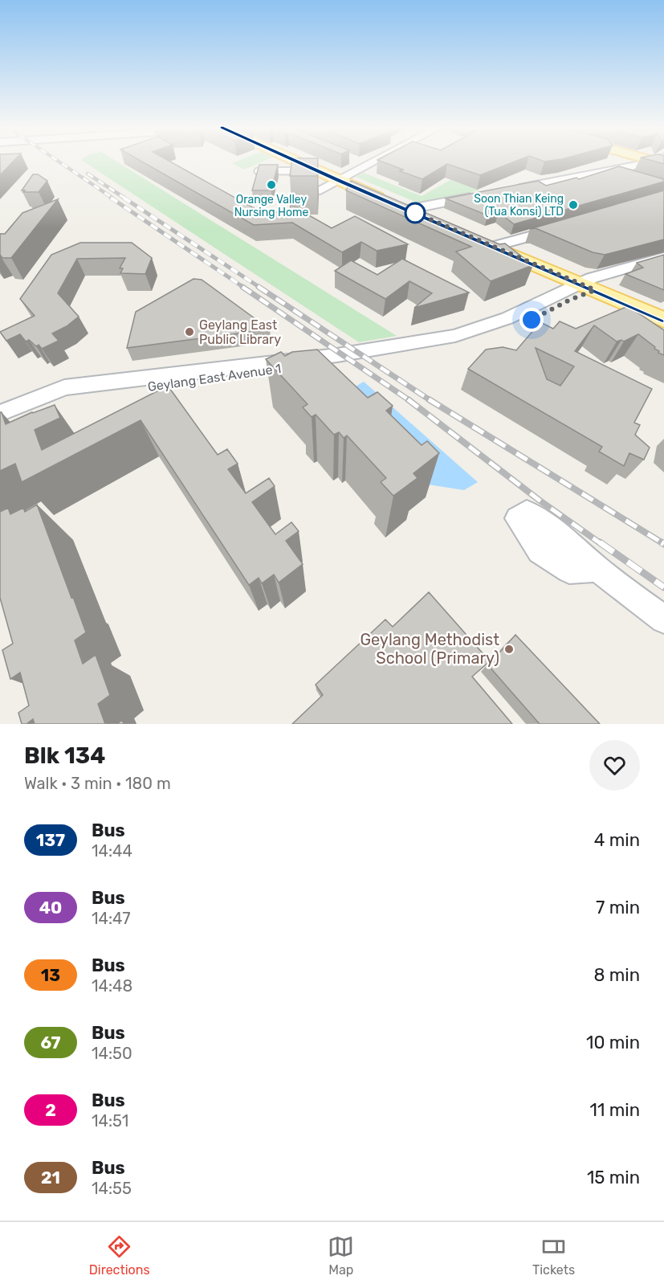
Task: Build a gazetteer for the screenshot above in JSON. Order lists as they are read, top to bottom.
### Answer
{
  "streets": {
    "street": ["Geylang East Avenue 1"]
  },
  "places": [
    "Orange Valley Nursing Home",
    "Soon Thian Keing (Tua Konsi) LTD",
    "Geylang East Public Library",
    "Geylang Methodist School (Primary)"
  ],
  "lines": ["bus line 137"],
  "page": {
    "heading": ["Blk 134", "Walk · 3 min · 180 m"],
    "list": [
      {
        "mark": "137",
        "name": "Bus",
        "note": "14:44",
        "value": "4 min"
      },
      {
        "mark": "40",
        "name": "Bus",
        "note": "14:47",
        "value": "7 min"
      },
      {
        "mark": "13",
        "name": "Bus",
        "note": "14:48",
        "value": "8 min"
      },
      {
        "mark": "67",
        "name": "Bus",
        "note": "14:50",
        "value": "10 min"
      },
      {
        "mark": "2",
        "name": "Bus",
        "note": "14:51",
        "value": "11 min"
      },
      {
        "mark": "21",
        "name": "Bus",
        "note": "14:55",
        "value": "15 min"
      }
    ],
    "tabs": ["Directions", "Map", "Tickets"]
  }
}
